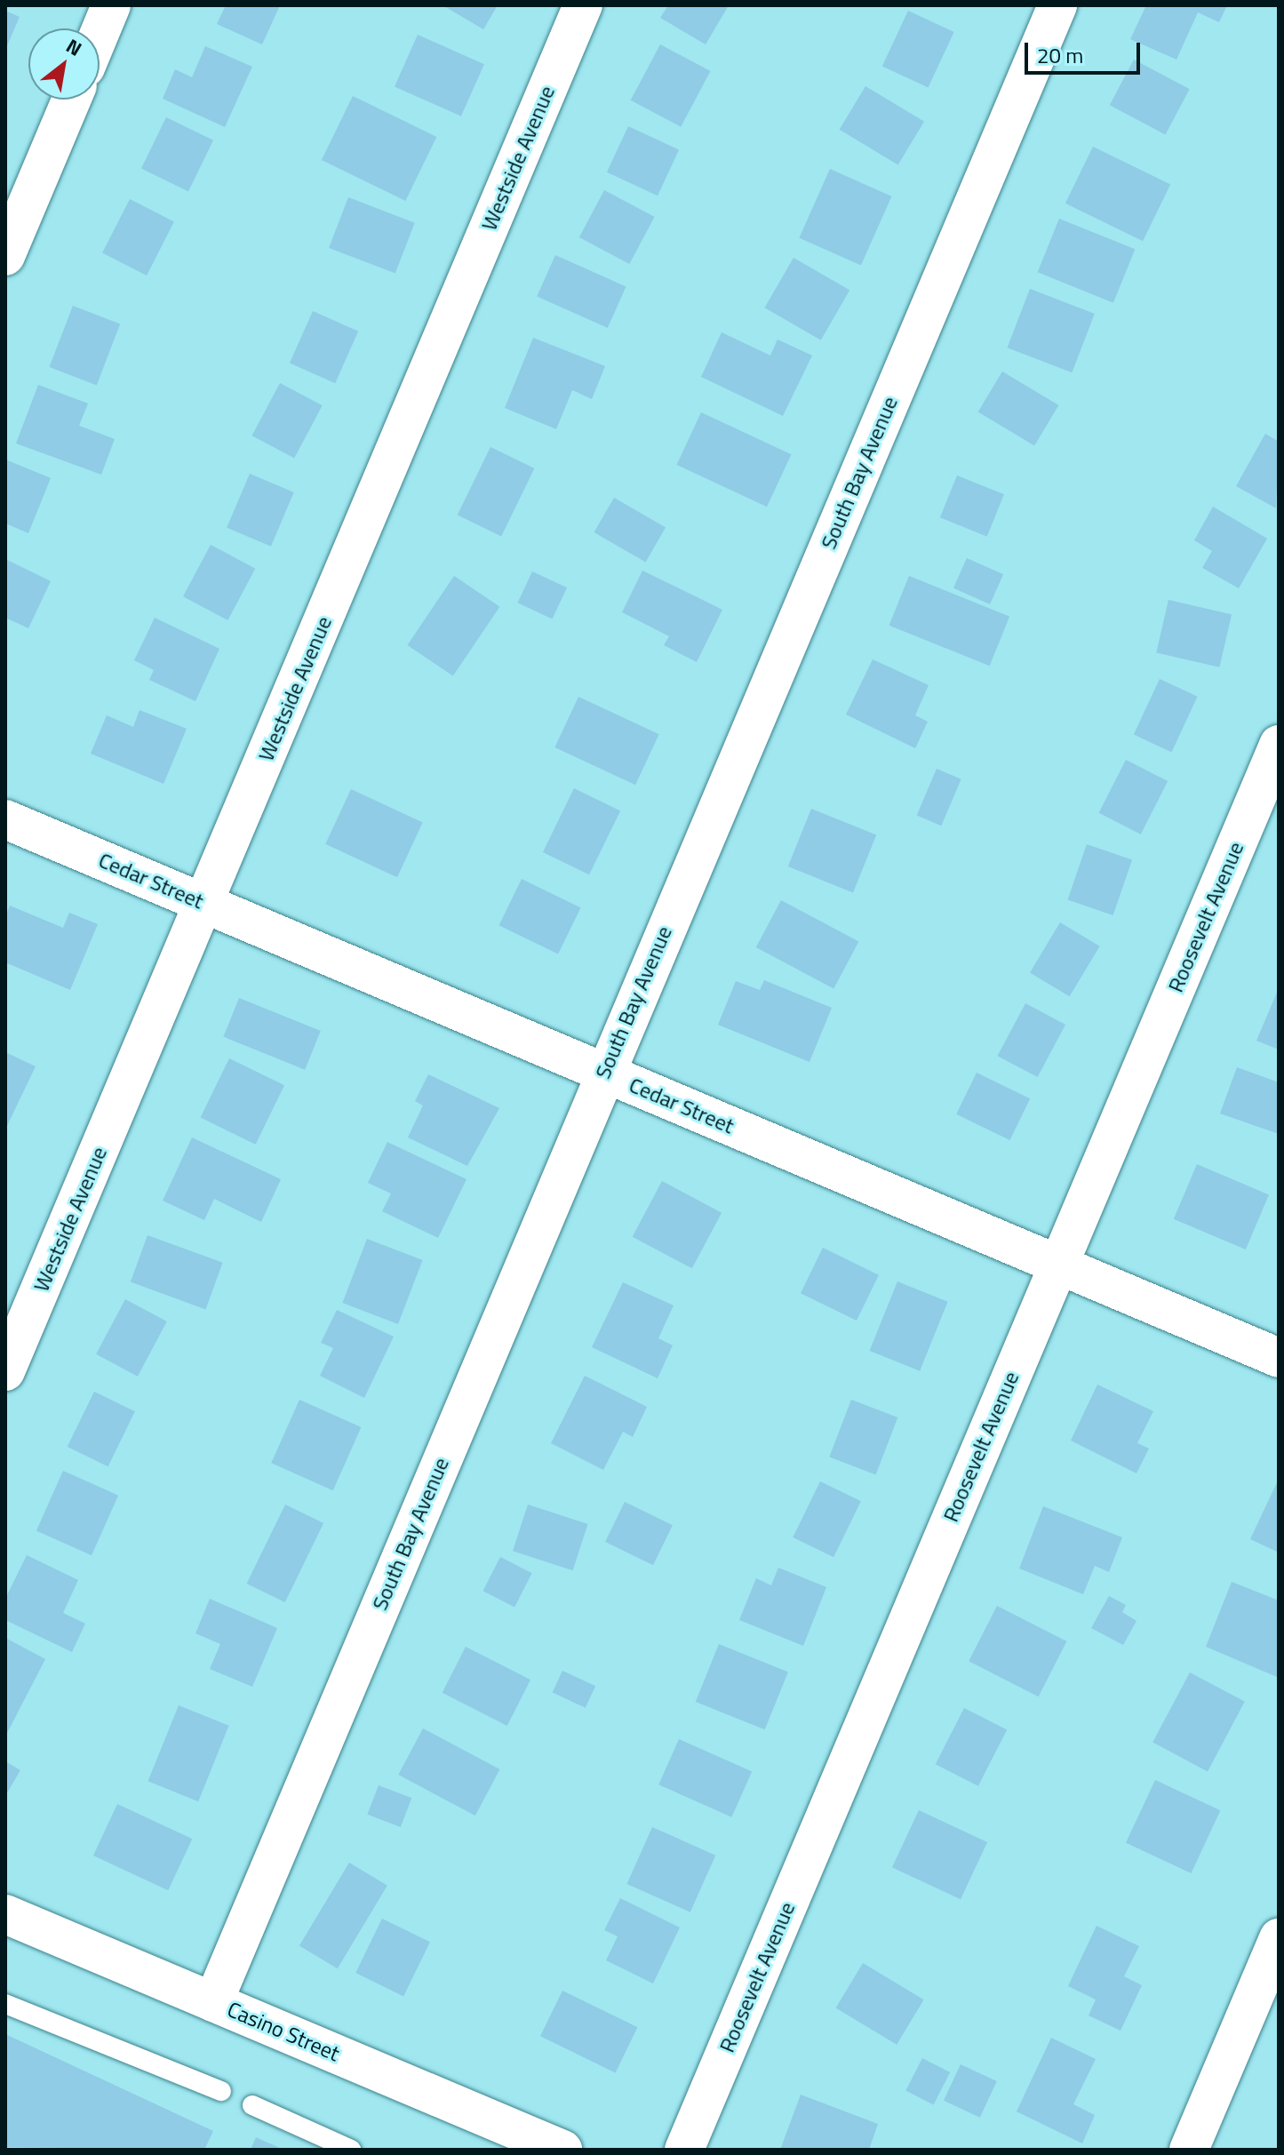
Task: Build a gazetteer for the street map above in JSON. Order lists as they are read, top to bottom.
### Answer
{
  "streets": {
    "street": [
      "Westside Avenue",
      "South Bay Avenue",
      "Cedar Street",
      "Roosevelt Avenue",
      "Casino Street"
    ]
  },
  "crossings": [
    ["Westside Avenue", "Cedar Street"],
    ["South Bay Avenue", "Cedar Street"],
    ["South Bay Avenue", "Casino Street"],
    ["Cedar Street", "Roosevelt Avenue"]
  ],
  "scale_bar": "20 m",
  "north": "top right"
}
